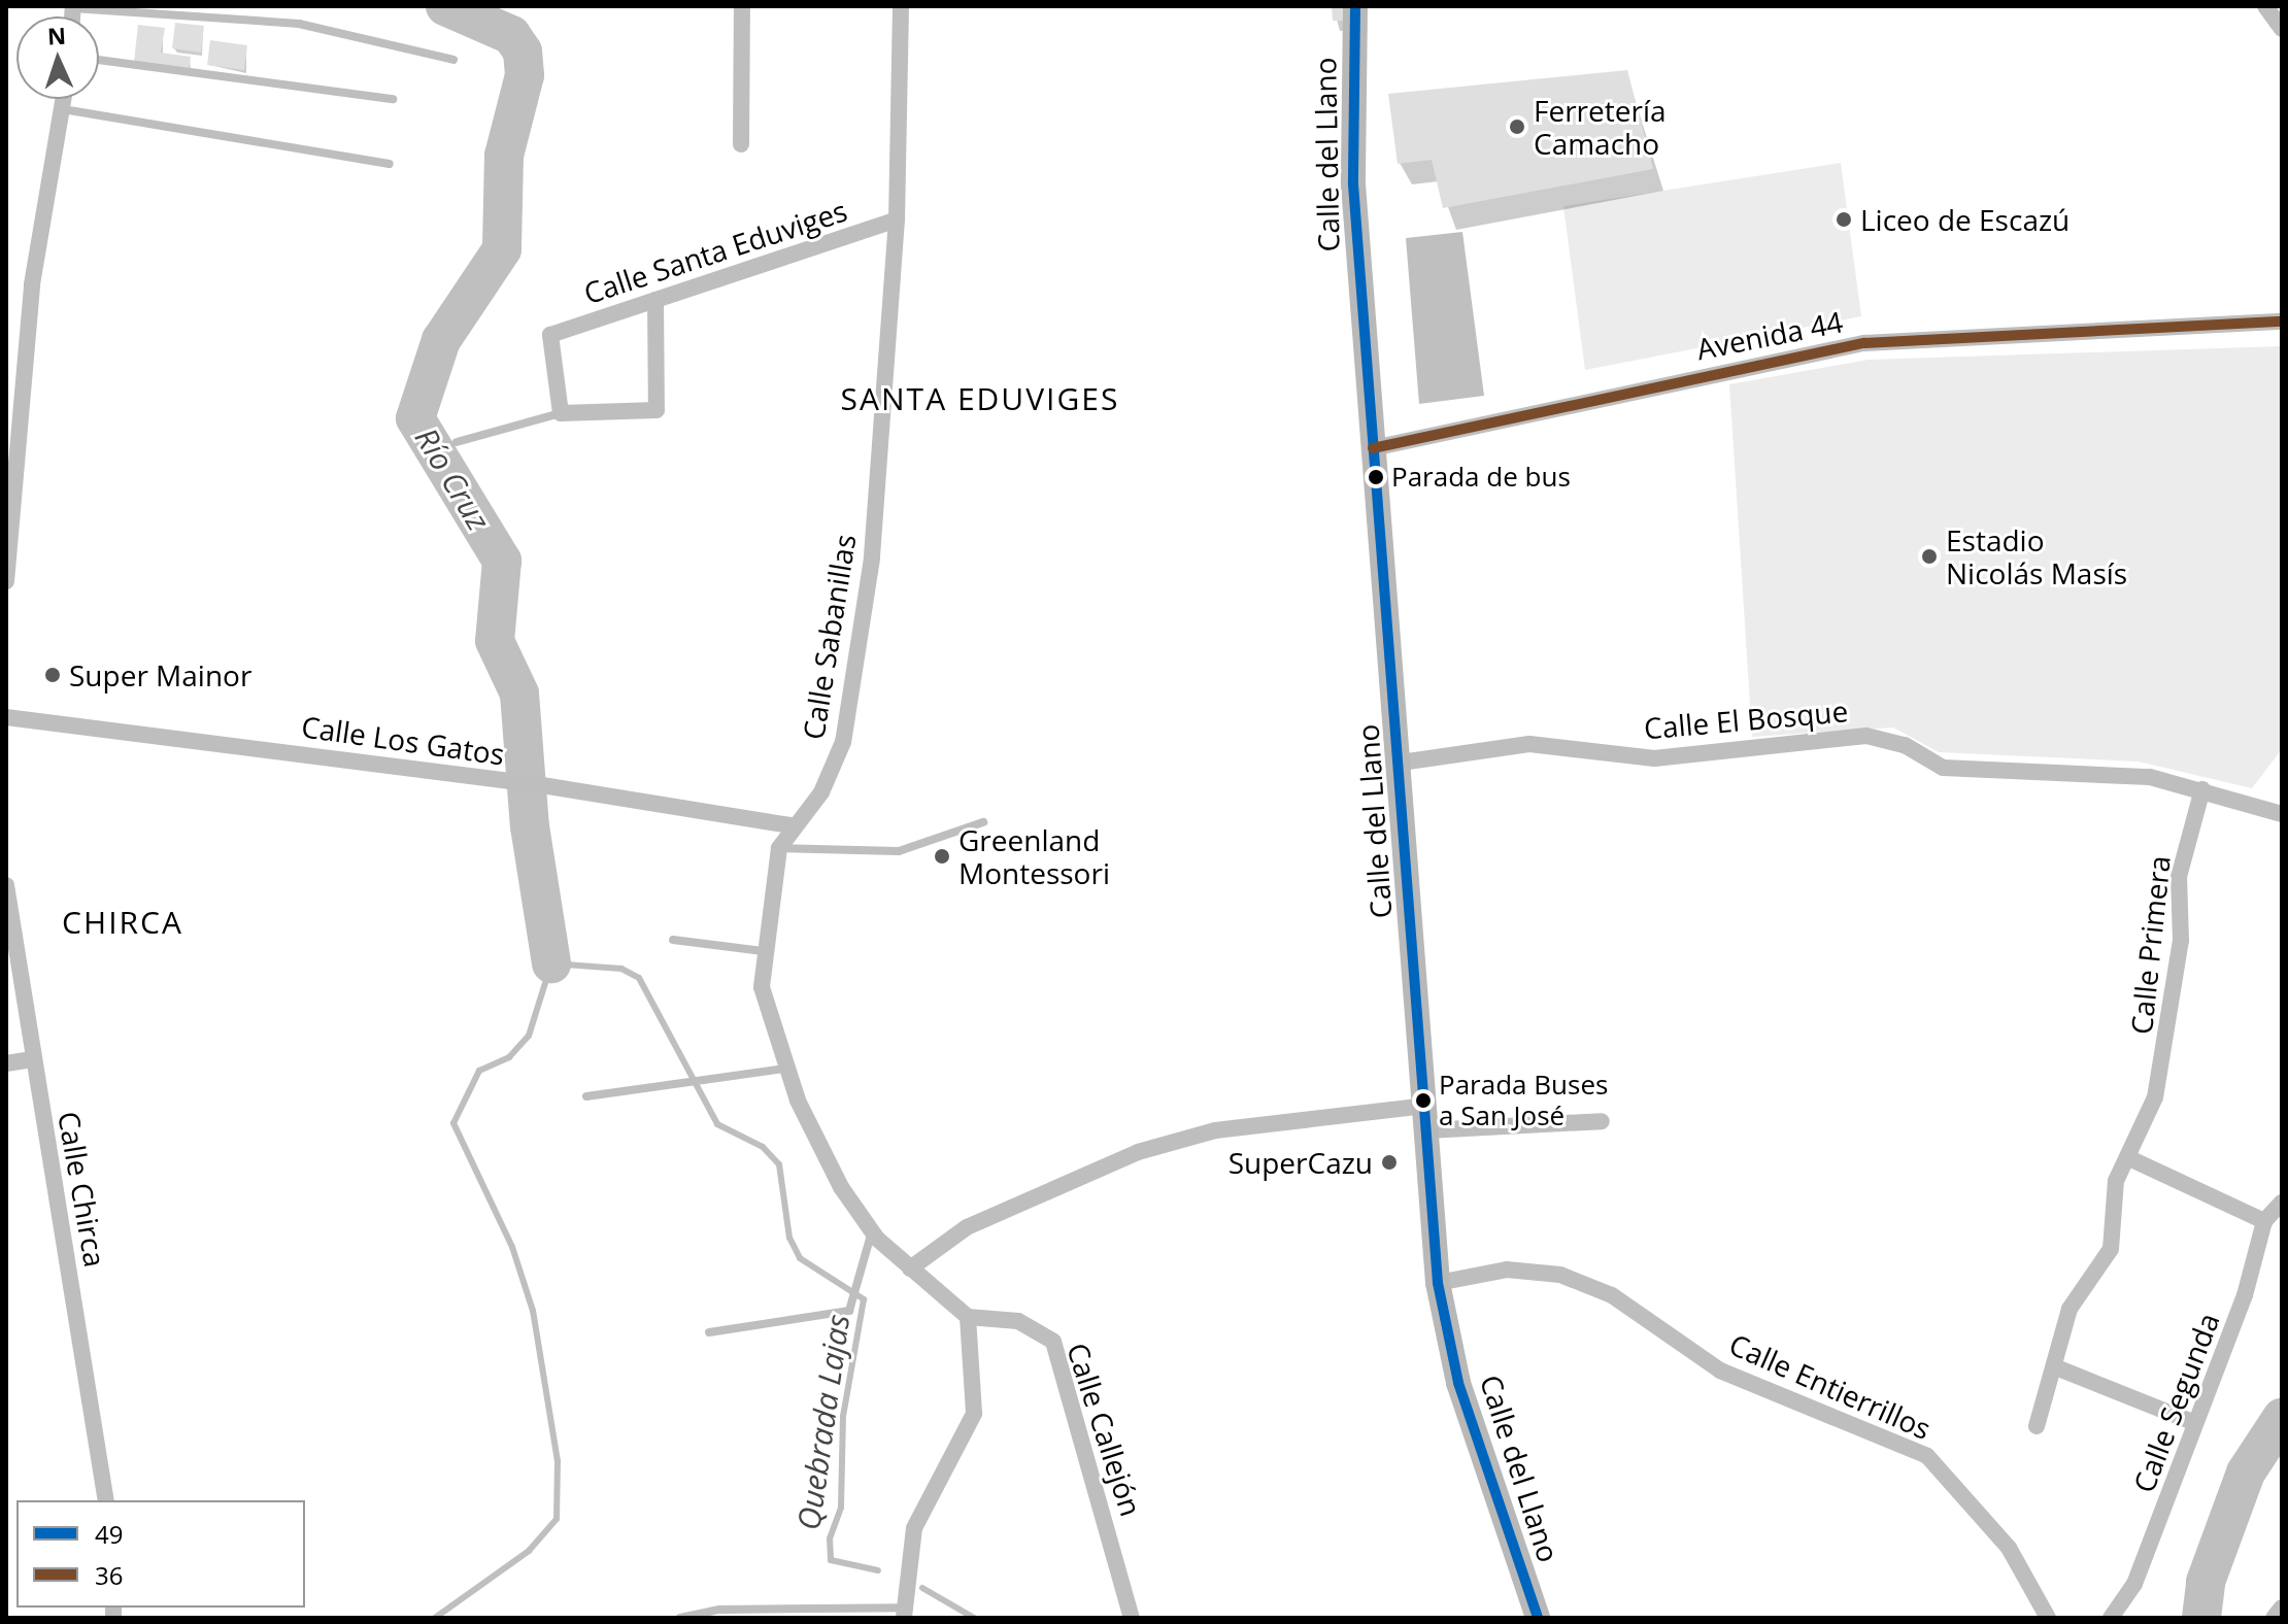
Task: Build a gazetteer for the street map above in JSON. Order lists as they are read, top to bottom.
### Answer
{
  "streets": {
    "main road": ["Calle del Llano"],
    "street": [
      "Calle Santa Eduviges",
      "Avenida 44",
      "Calle Sabanillas",
      "Calle El Bosque",
      "Calle Los Gatos",
      "Calle Primera",
      "Calle Chirca",
      "Calle Entierrillos",
      "Calle Segunda",
      "Calle Callejón"
    ]
  },
  "crossings": [
    ["Calle del Llano", "Avenida 44"],
    ["Calle del Llano", "Calle El Bosque"],
    ["Calle del Llano", "Calle Entierrillos"],
    ["Calle Santa Eduviges", "Calle Sabanillas"],
    ["Calle Sabanillas", "Calle Los Gatos"],
    ["Calle Sabanillas", "Calle Callejón"],
    ["Calle El Bosque", "Calle Primera"]
  ],
  "districts": ["SANTA EDUVIGES", "CHIRCA"],
  "water": ["Río Cruz", "Quebrada Lajas"],
  "places": [
    "Ferretería Camacho",
    "Liceo de Escazú",
    "Parada de bus",
    "Estadio Nicolás Masís",
    "Super Mainor",
    "Greenland Montessori",
    "Parada Buses a San José",
    "SuperCazu"
  ],
  "lines": ["transit line 49", "transit line 36"],
  "legend": ["49", "36"],
  "north": "top"
}
